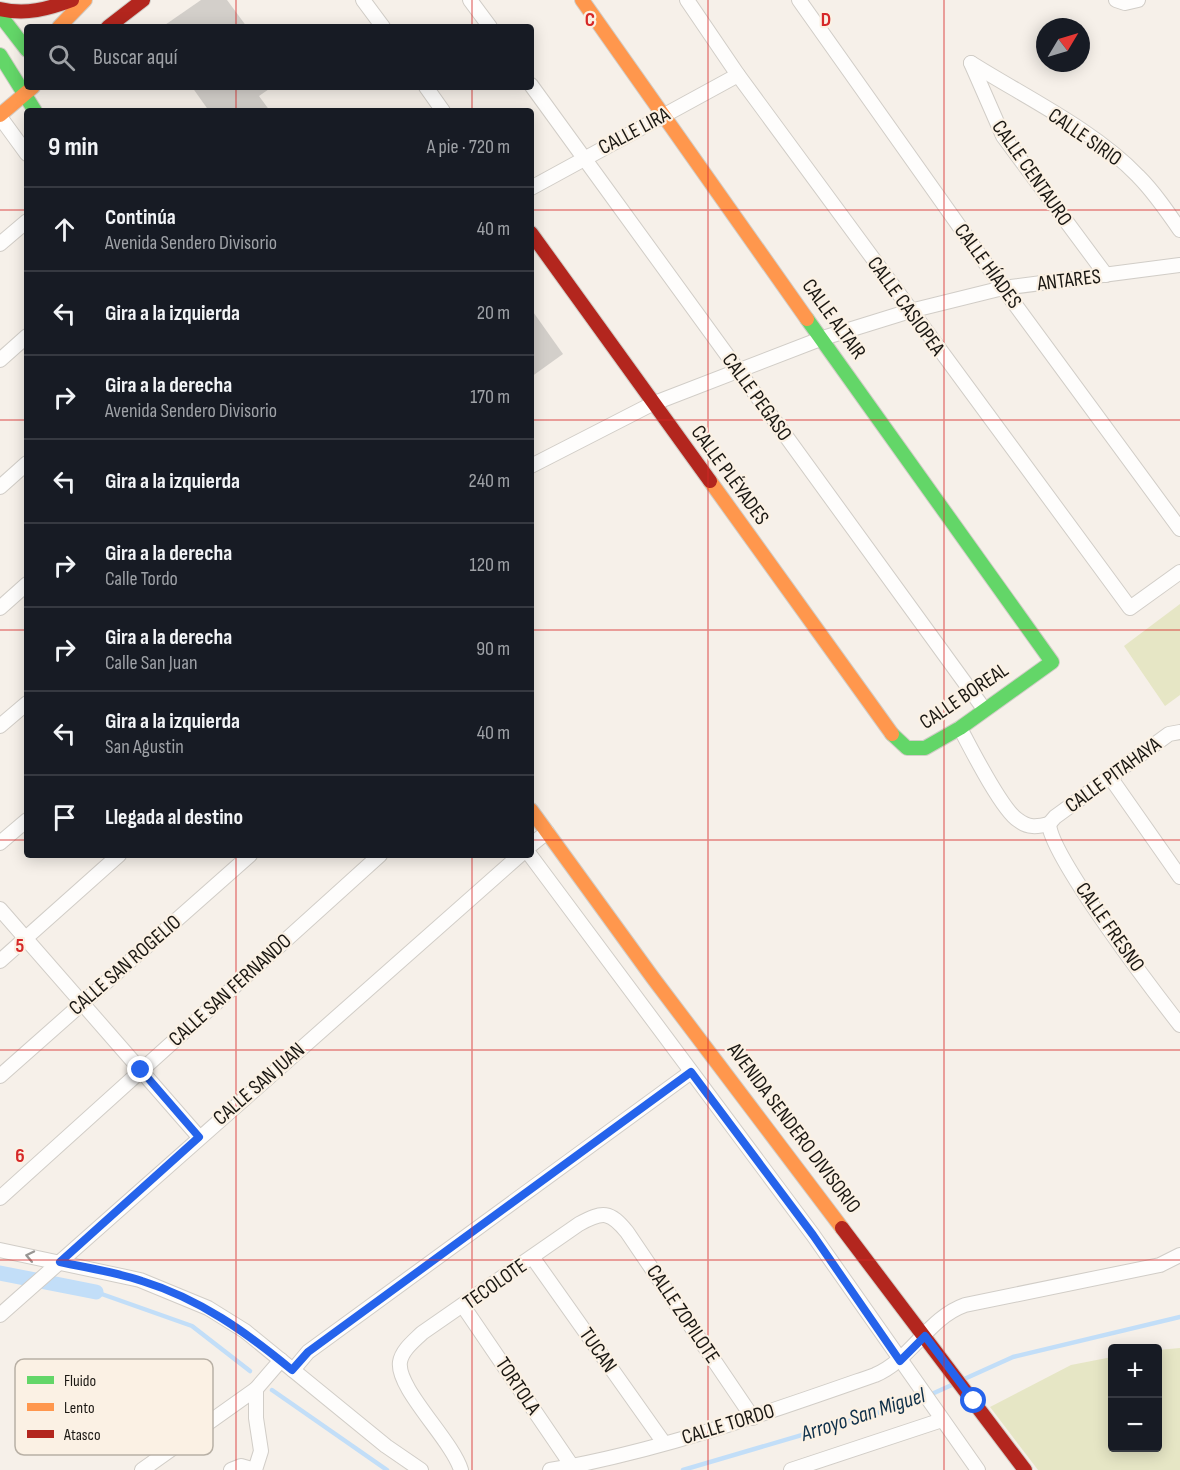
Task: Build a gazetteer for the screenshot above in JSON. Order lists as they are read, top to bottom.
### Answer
{
  "streets": {
    "street": [
      "CALLE LIRA",
      "CALLE SIRIO",
      "CALLE CENTAURO",
      "CALLE HÍADES",
      "ANTARES",
      "CALLE CASIOPEA",
      "CALLE ALTAIR",
      "CALLE PEGASO",
      "CALLE PLÉYADES",
      "CALLE BOREAL",
      "CALLE PITAHAYA",
      "CALLE FRESNO",
      "CALLE SAN ROGELIO",
      "CALLE SAN FERNANDO",
      "CALLE SAN JUAN",
      "AVENIDA SENDERO DIVISORIO",
      "TECOLOTE",
      "CALLE ZOPILOTE",
      "TUCAN",
      "TORTOLA",
      "CALLE TORDO"
    ]
  },
  "crossings": [
    ["CALLE LIRA", "CALLE CASIOPEA"],
    ["CALLE LIRA", "CALLE ALTAIR"],
    ["CALLE LIRA", "CALLE PEGASO"],
    ["CALLE SIRIO", "CALLE CENTAURO"],
    ["CALLE CENTAURO", "ANTARES"],
    ["CALLE HÍADES", "ANTARES"],
    ["ANTARES", "CALLE CASIOPEA"],
    ["ANTARES", "CALLE ALTAIR"],
    ["ANTARES", "CALLE PEGASO"],
    ["ANTARES", "CALLE PLÉYADES"],
    ["CALLE ALTAIR", "CALLE BOREAL"],
    ["CALLE PEGASO", "CALLE BOREAL"],
    ["CALLE PLÉYADES", "CALLE BOREAL"],
    ["CALLE PITAHAYA", "CALLE FRESNO"],
    ["AVENIDA SENDERO DIVISORIO", "CALLE TORDO"],
    ["TECOLOTE", "CALLE ZOPILOTE"],
    ["TECOLOTE", "TUCAN"],
    ["TECOLOTE", "TORTOLA"],
    ["CALLE ZOPILOTE", "CALLE TORDO"],
    ["TUCAN", "CALLE TORDO"],
    ["TORTOLA", "CALLE TORDO"]
  ],
  "water": ["Arroyo San Miguel"],
  "legend": ["Fluido", "Lento", "Atasco"],
  "north": "top right",
  "page": {
    "search": "Buscar aquí",
    "heading": ["9 min", "A pie · 720 m"],
    "list": [
      ["Continúa", "Avenida Sendero Divisorio", "40 m"],
      ["Gira a la izquierda", "20 m"],
      ["Gira a la derecha", "Avenida Sendero Divisorio", "170 m"],
      ["Gira a la izquierda", "240 m"],
      ["Gira a la derecha", "Calle Tordo", "120 m"],
      ["Gira a la derecha", "Calle San Juan", "90 m"],
      ["Gira a la izquierda", "San Agustin", "40 m"],
      "Llegada al destino"
    ],
    "map_buttons": ["+", "−"]
  },
  "grid": {
    "columns": ["C", "D"],
    "rows": ["5", "6"]
  }
}
